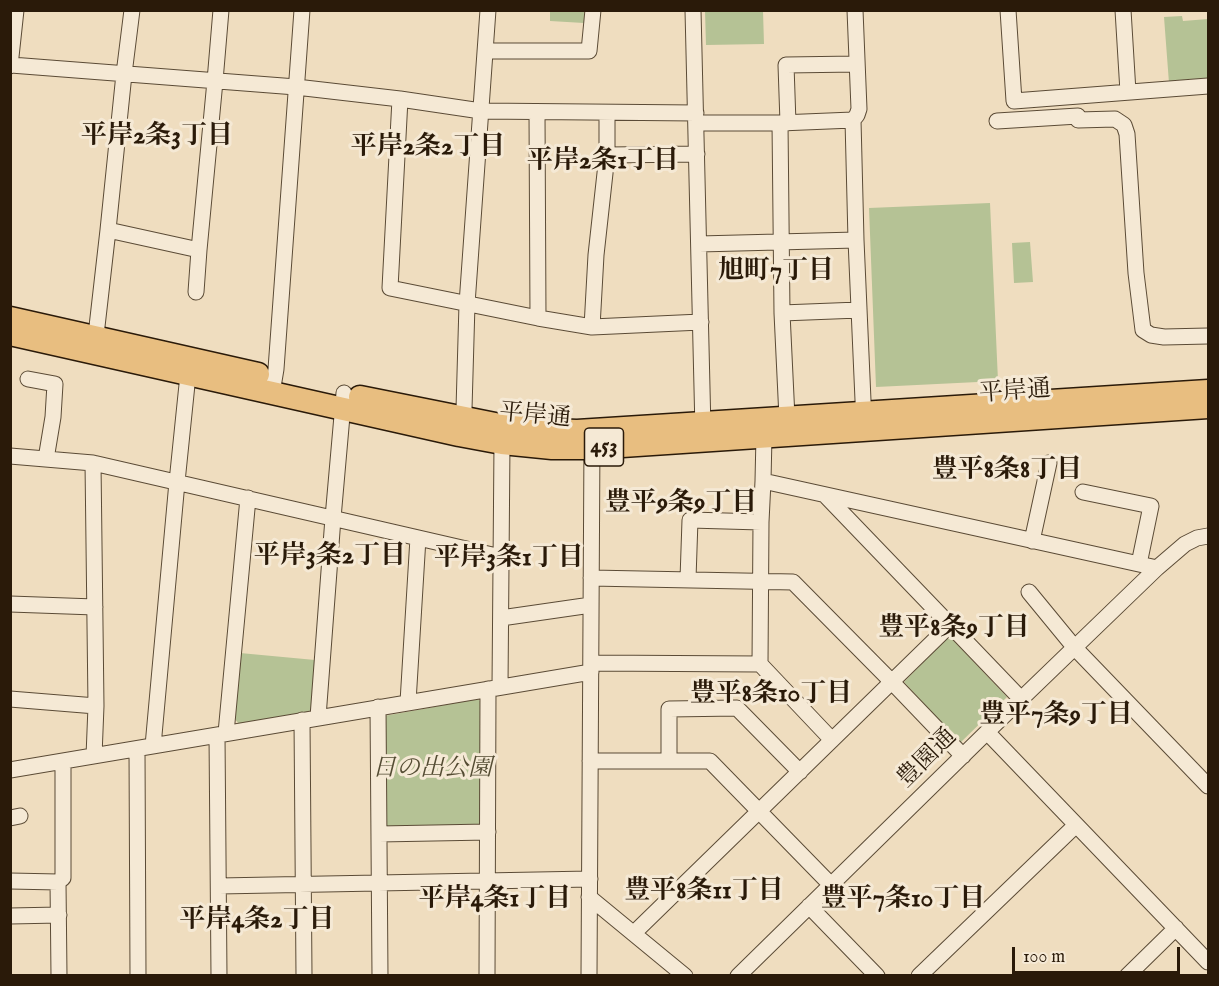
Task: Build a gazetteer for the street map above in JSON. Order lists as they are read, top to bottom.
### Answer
{
  "streets": {
    "highway": ["平岸通", "453"],
    "street": ["豊園通"]
  },
  "districts": [
    "平岸2条3丁目",
    "平岸2条2丁目",
    "平岸2条1丁目",
    "旭町7丁目",
    "豊平8条8丁目",
    "豊平9条9丁目",
    "平岸3条2丁目",
    "平岸3条1丁目",
    "豊平8条9丁目",
    "豊平8条10丁目",
    "豊平7条9丁目",
    "豊平8条11丁目",
    "平岸4条1丁目",
    "豊平7条10丁目",
    "平岸4条2丁目"
  ],
  "parks": ["日の出公園"],
  "scale_bar": "100 m"
}
